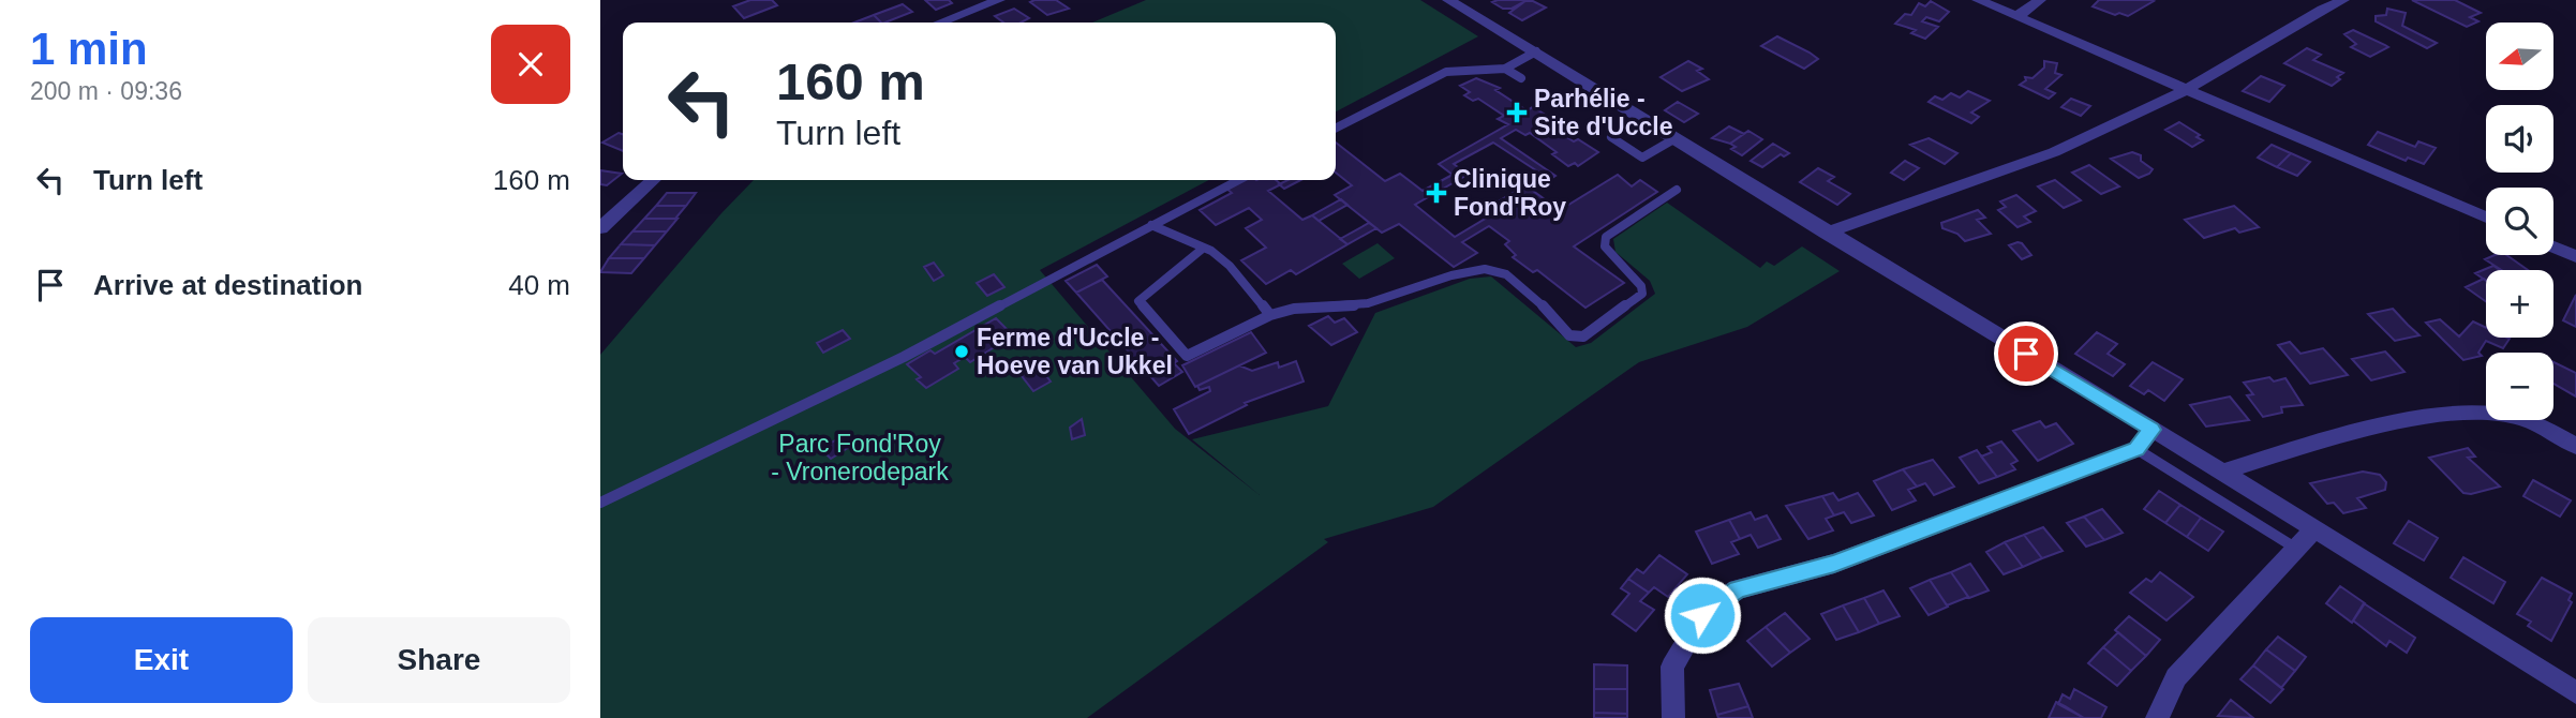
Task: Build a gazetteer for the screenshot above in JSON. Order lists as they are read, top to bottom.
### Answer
{
  "parks": ["Parc Fond'Roy - Vronerodepark"],
  "places": {
    "health": ["Parhélie - Site d'Uccle", "Clinique Fond'Roy"],
    "other": ["Ferme d'Uccle - Hoeve van Ukkel"]
  },
  "north": "left",
  "page": {
    "heading": ["1 min", "200 m · 09:36"],
    "map_buttons": ["+", "−"],
    "turn": ["160 m", "Turn left"],
    "list": [
      {
        "name": "Turn left",
        "value": "160 m"
      },
      {
        "name": "Arrive at destination",
        "value": "40 m"
      }
    ],
    "buttons": ["Exit", "Share"]
  }
}
